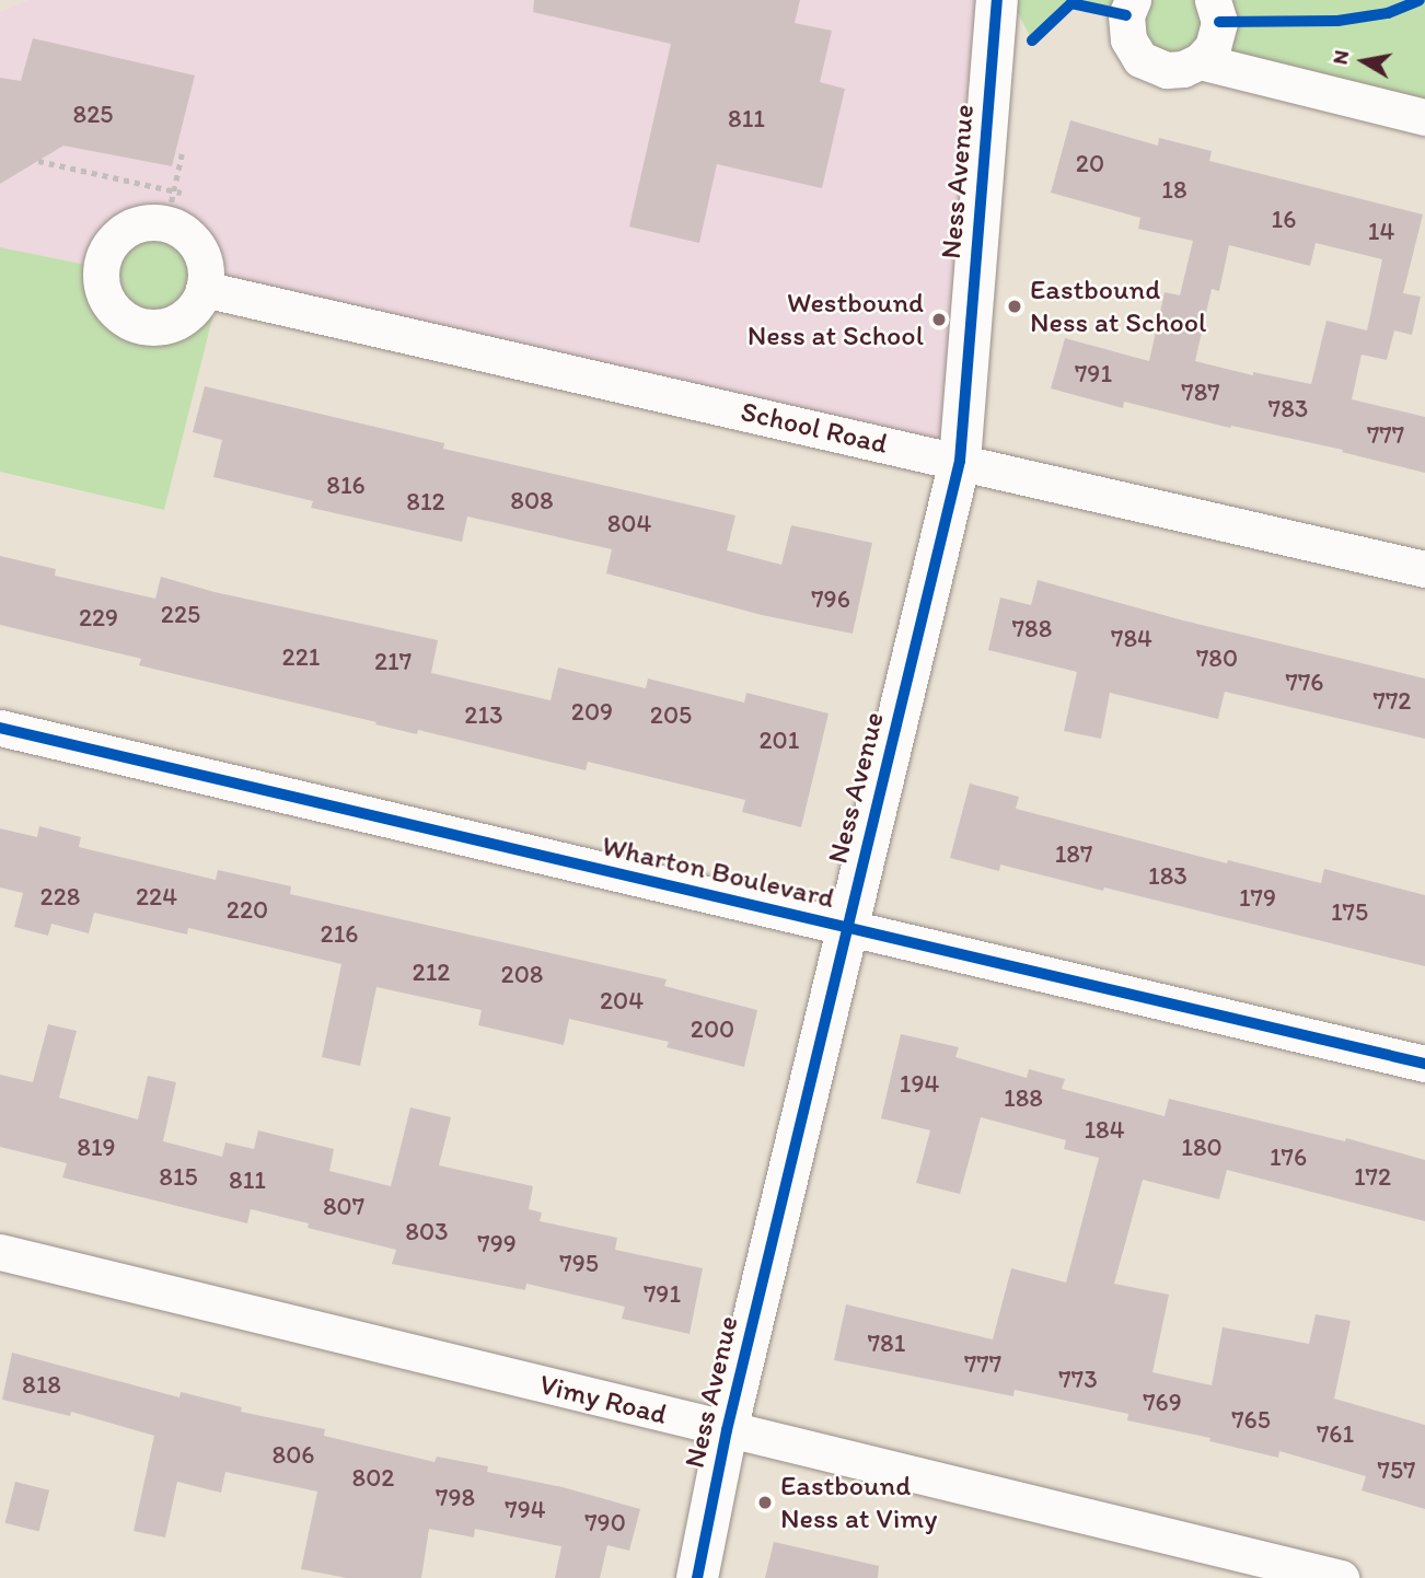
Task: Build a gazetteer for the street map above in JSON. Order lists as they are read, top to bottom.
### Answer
{
  "streets": {
    "street": [
      "Ness Avenue",
      "School Road",
      "Wharton Boulevard",
      "Vimy Road"
    ]
  },
  "crossings": [
    ["Ness Avenue", "School Road"],
    ["Ness Avenue", "Wharton Boulevard"],
    ["Ness Avenue", "Vimy Road"]
  ],
  "places": ["Eastbound Ness at School", "Westbound Ness at School", "Eastbound Ness at Vimy"],
  "house_numbers": [
    "825",
    "811",
    "20",
    "18",
    "16",
    "14",
    "791",
    "787",
    "783",
    "777",
    "816",
    "808",
    "812",
    "804",
    "796",
    "225",
    "229",
    "788",
    "784",
    "221",
    "780",
    "217",
    "776",
    "772",
    "209",
    "213",
    "205",
    "201",
    "187",
    "183",
    "228",
    "224",
    "179",
    "220",
    "175",
    "216",
    "212",
    "208",
    "204",
    "200",
    "194",
    "188",
    "184",
    "819",
    "180",
    "176",
    "815",
    "172",
    "811",
    "807",
    "803",
    "799",
    "795",
    "791",
    "781",
    "777",
    "773",
    "818",
    "769",
    "765",
    "761",
    "806",
    "757",
    "802",
    "798",
    "794",
    "790"
  ],
  "north": "left"
}
